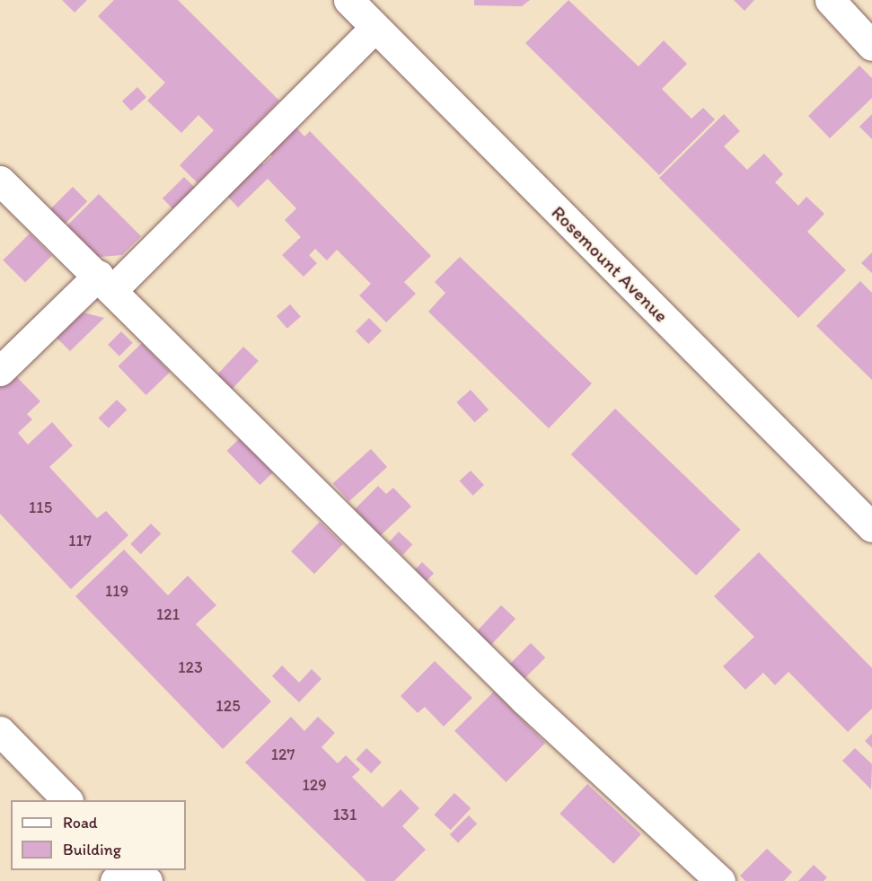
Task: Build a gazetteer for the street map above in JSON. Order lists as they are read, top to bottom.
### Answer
{
  "streets": {
    "street": ["Rosemount Avenue"]
  },
  "house_numbers": [
    "115",
    "117",
    "119",
    "121",
    "123",
    "125",
    "127",
    "129",
    "131"
  ],
  "legend": ["Road", "Building"]
}
